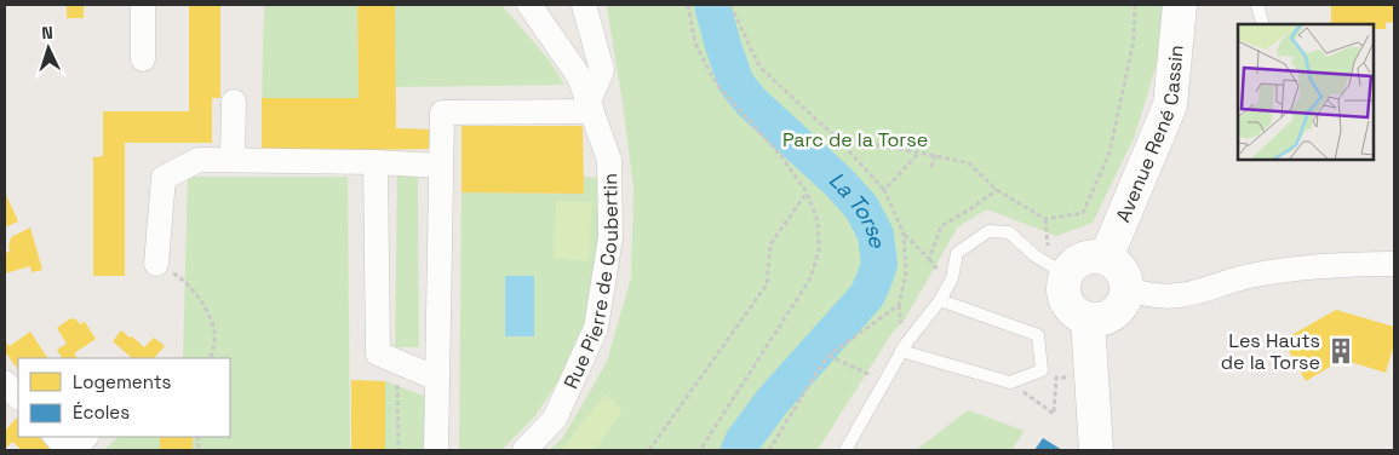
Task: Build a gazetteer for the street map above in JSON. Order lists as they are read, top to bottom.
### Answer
{
  "streets": {
    "street": ["Avenue René Cassin", "Rue Pierre de Coubertin"]
  },
  "water": ["La Torse"],
  "parks": ["Parc de la Torse"],
  "places": {
    "building": ["Les Hauts de la Torse"]
  },
  "legend": ["Logements", "Écoles"],
  "north": "top"
}
